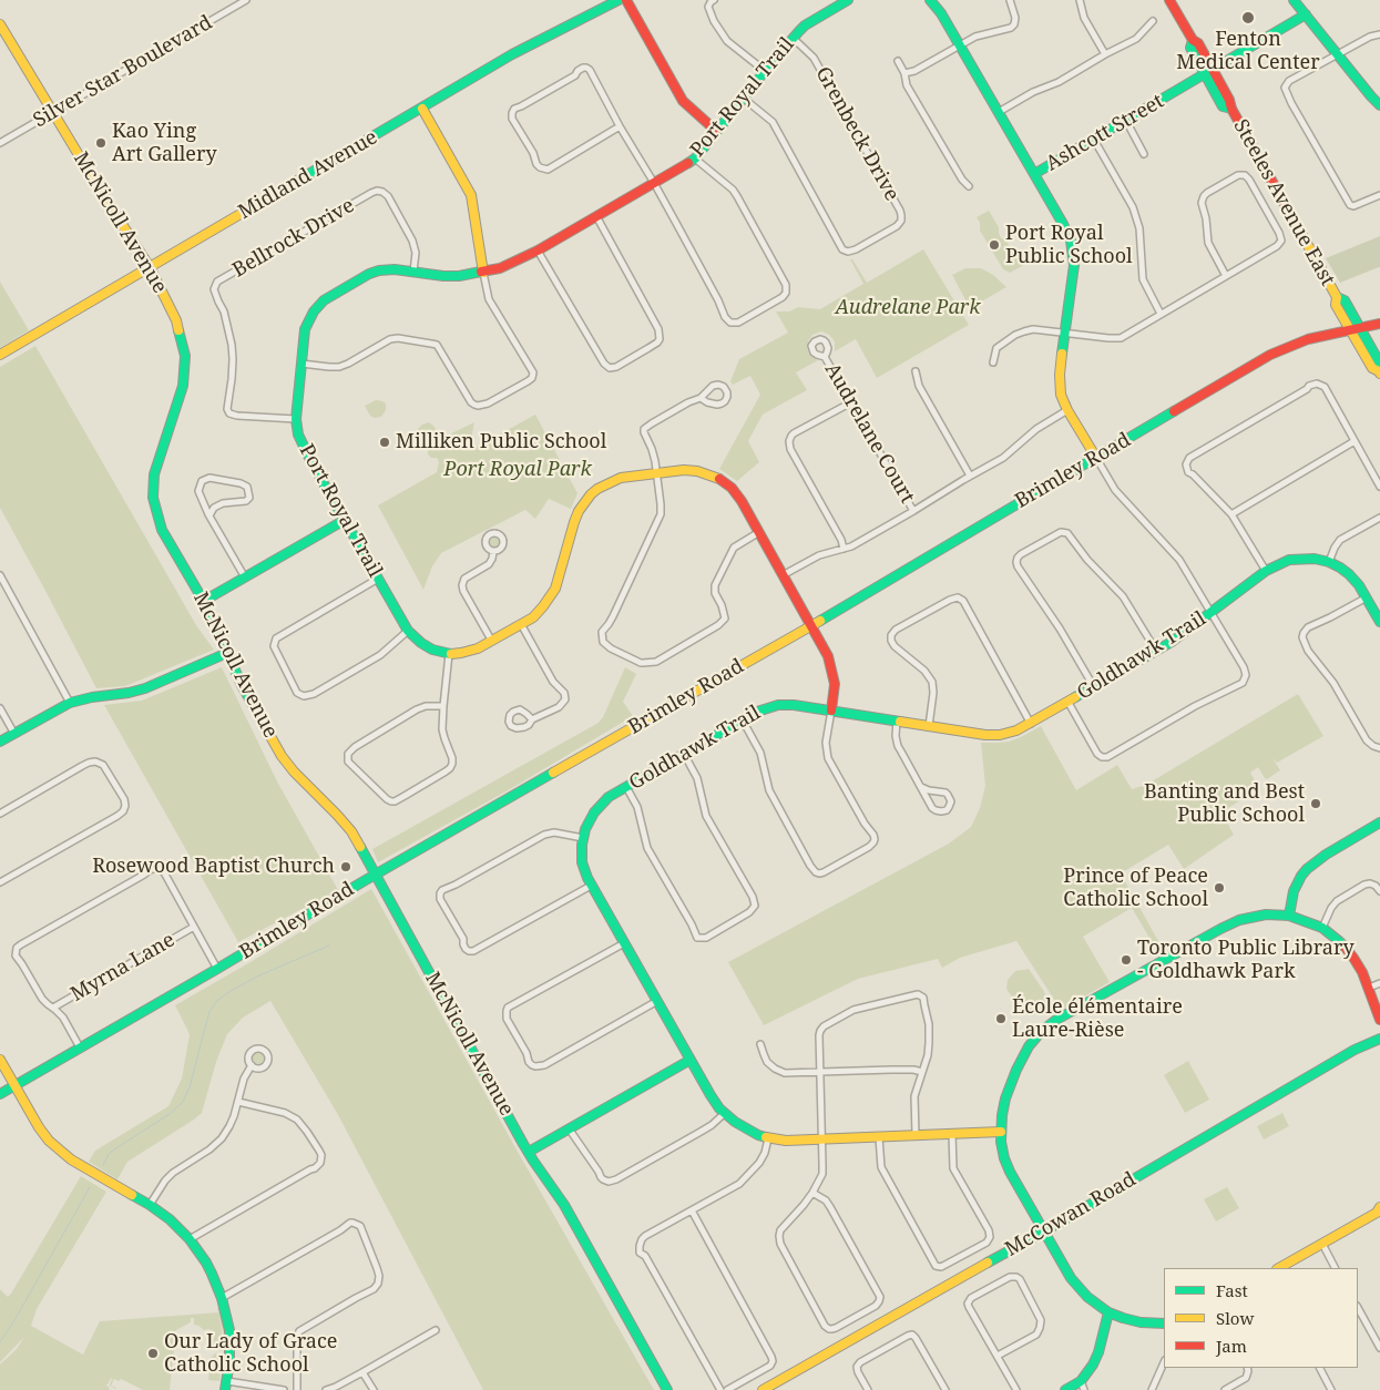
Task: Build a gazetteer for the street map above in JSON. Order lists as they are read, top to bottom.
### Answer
{
  "streets": {
    "street": [
      "Silver Star Boulevard",
      "Port Royal Trail",
      "Ashcott Street",
      "Grenbeck Drive",
      "Midland Avenue",
      "Steeles Avenue East",
      "McNicoll Avenue",
      "Bellrock Drive",
      "Audrelane Court",
      "Brimley Road",
      "Goldhawk Trail",
      "Myrna Lane",
      "McCowan Road"
    ]
  },
  "crossings": [
    ["Silver Star Boulevard", "McNicoll Avenue"],
    ["Port Royal Trail", "Grenbeck Drive"],
    ["Port Royal Trail", "Bellrock Drive"],
    ["Ashcott Street", "Steeles Avenue East"],
    ["Midland Avenue", "McNicoll Avenue"],
    ["Steeles Avenue East", "Brimley Road"],
    ["McNicoll Avenue", "Brimley Road"]
  ],
  "parks": ["Audrelane Park", "Port Royal Park"],
  "places": [
    "Fenton Medical Center",
    "Kao Ying Art Gallery",
    "Port Royal Public School",
    "Milliken Public School",
    "Banting and Best Public School",
    "Rosewood Baptist Church",
    "Prince of Peace Catholic School",
    "Toronto Public Library - Goldhawk Park",
    "École élémentaire Laure-Rièse",
    "Our Lady of Grace Catholic School"
  ],
  "legend": ["Fast", "Slow", "Jam"]
}
